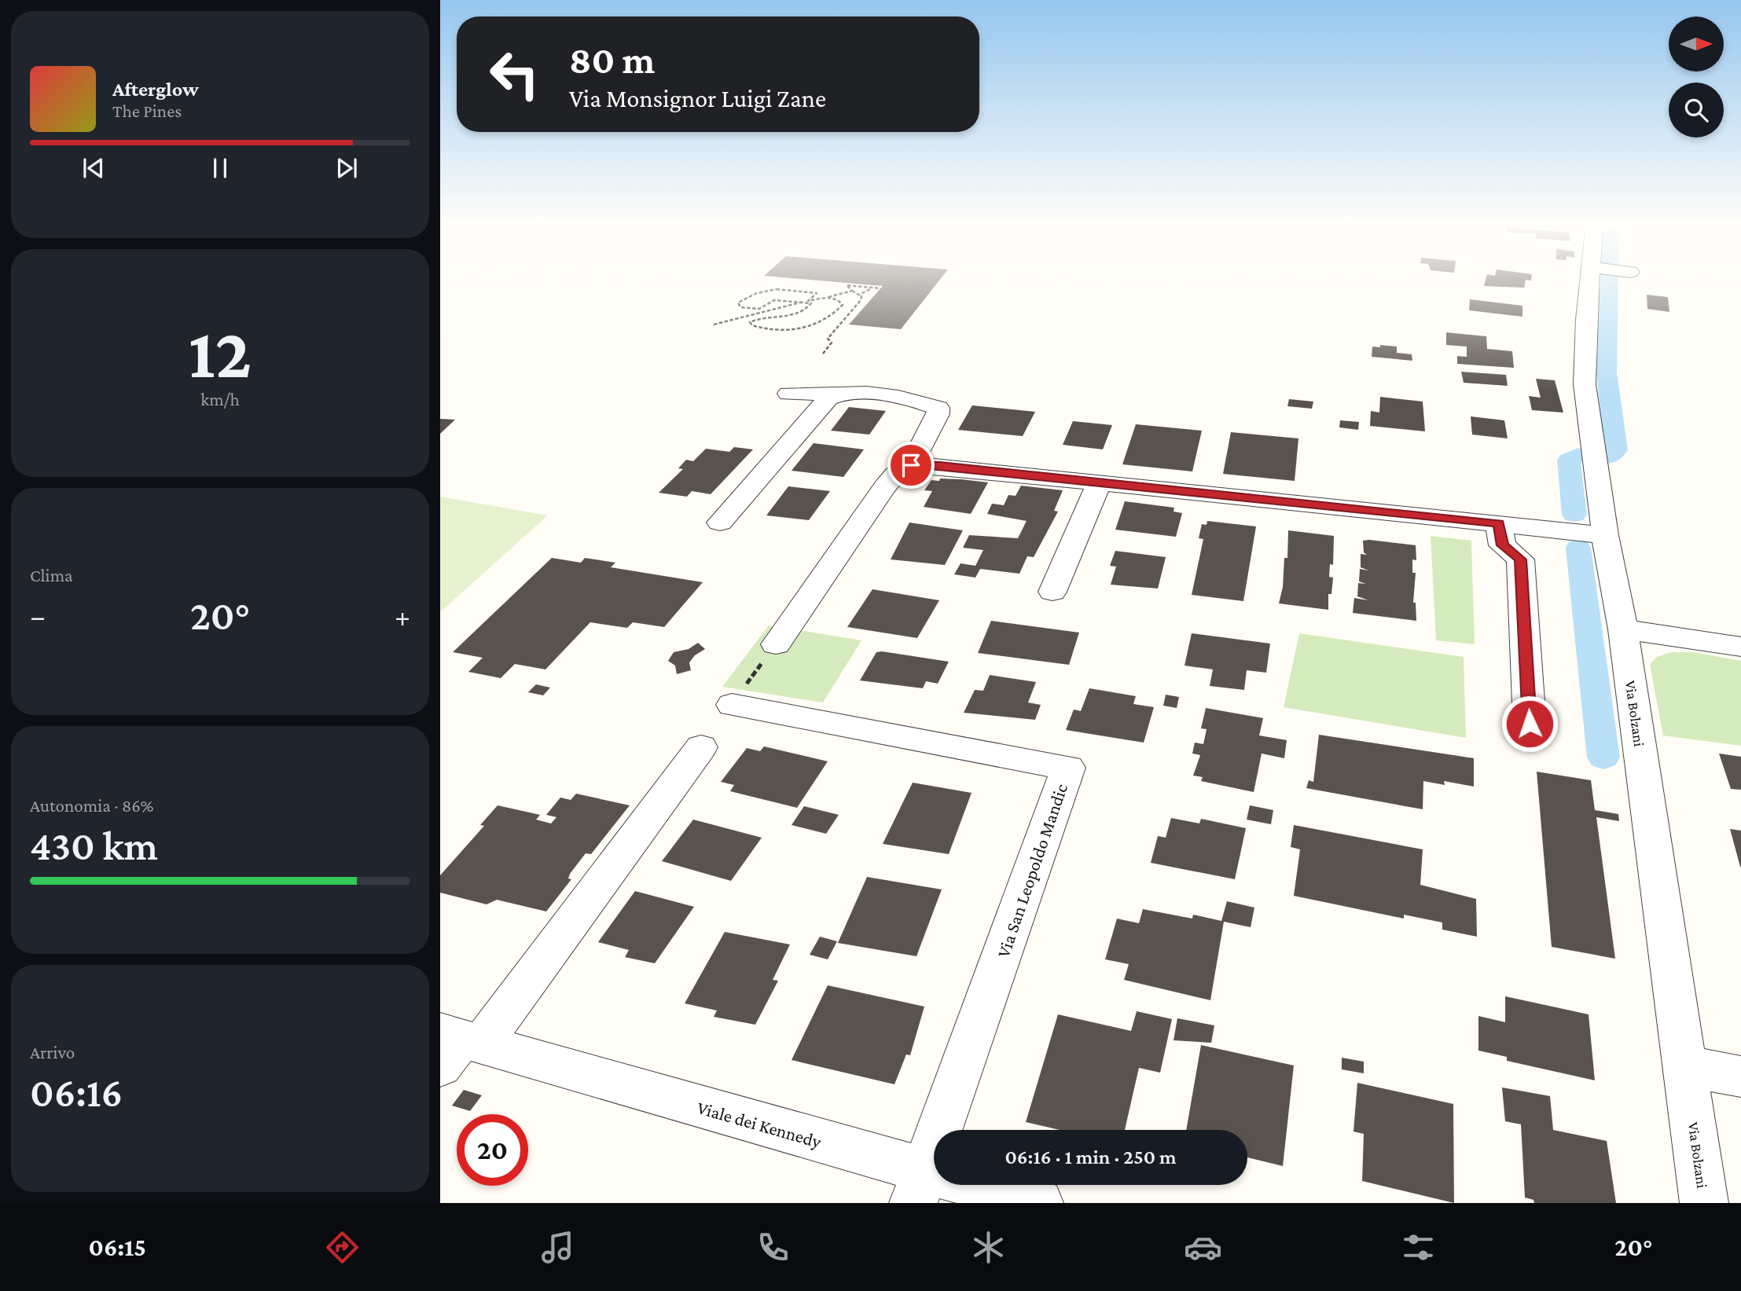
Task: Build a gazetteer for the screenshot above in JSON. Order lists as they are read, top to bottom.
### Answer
{
  "streets": {
    "street": ["Via Bolzani", "Via San Leopoldo Mandic", "Viale dei Kennedy"]
  },
  "crossings": [
    ["Via San Leopoldo Mandic", "Viale dei Kennedy"]
  ],
  "north": "right",
  "page": {
    "turn": ["80 m", "Via Monsignor Luigi Zane"],
    "song": ["Afterglow", "The Pines"],
    "tile": [
      ["12", "km/h"],
      "Clima",
      ["Autonomia · 86%", "430 km"],
      ["Arrivo", "06:16"]
    ],
    "heat": ["−", "20°", "+"],
    "limit": "20",
    "trip": "06:16 · 1 min · 250 m",
    "tabs": ["06:15", "20°"]
  }
}
